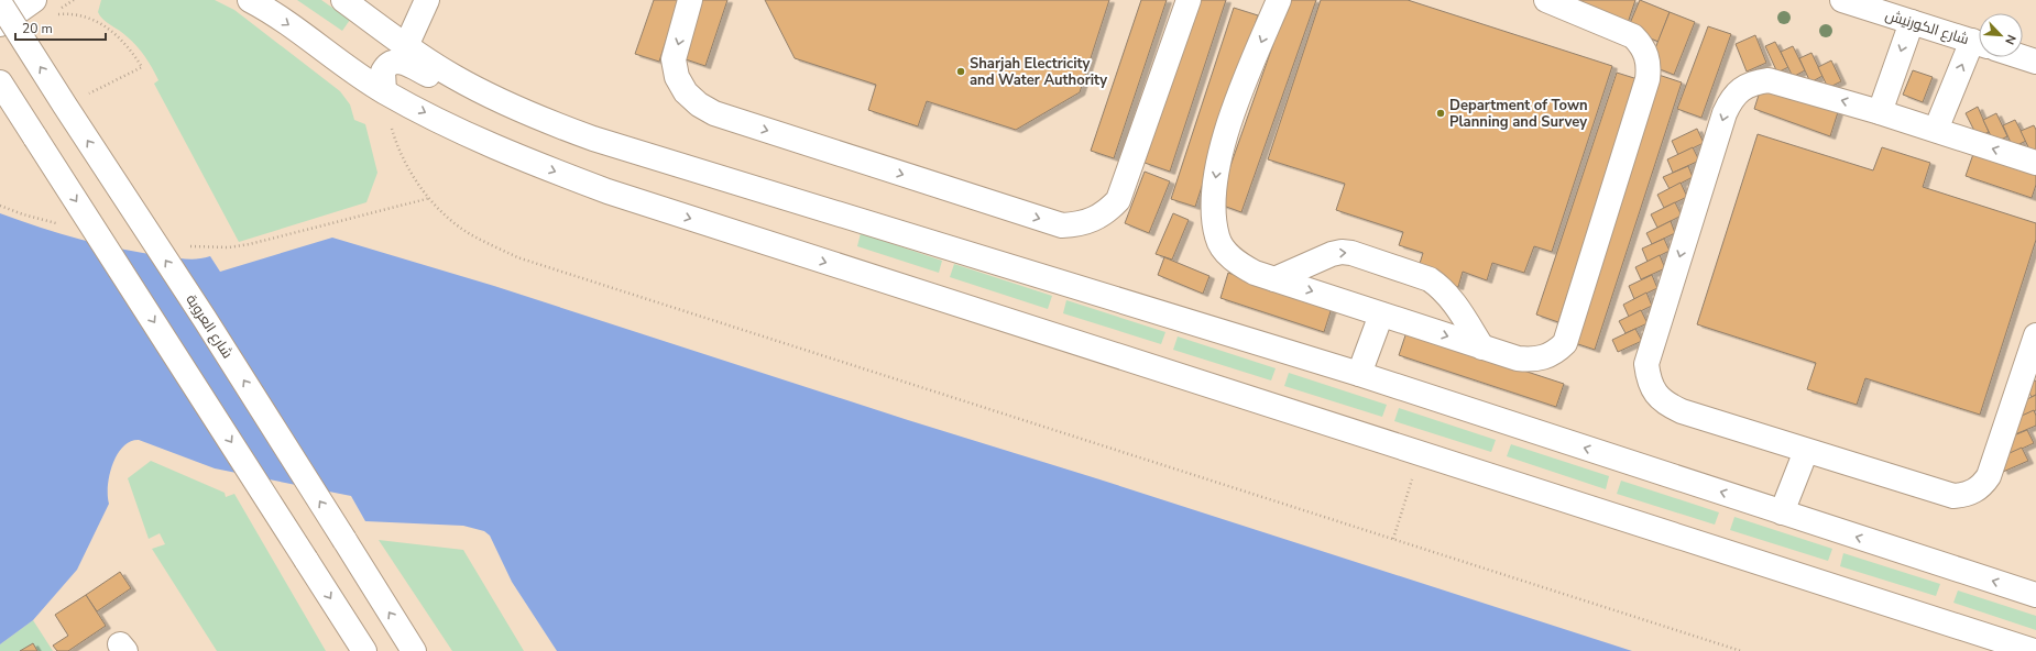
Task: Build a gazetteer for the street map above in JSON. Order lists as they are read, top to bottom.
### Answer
{
  "streets": {
    "main road": ["شارع الكورنيش", "شارع العروبة"]
  },
  "places": ["Sharjah Electricity and Water Authority", "Department of Town Planning and Survey"],
  "scale_bar": "20 m",
  "north": "bottom right"
}
